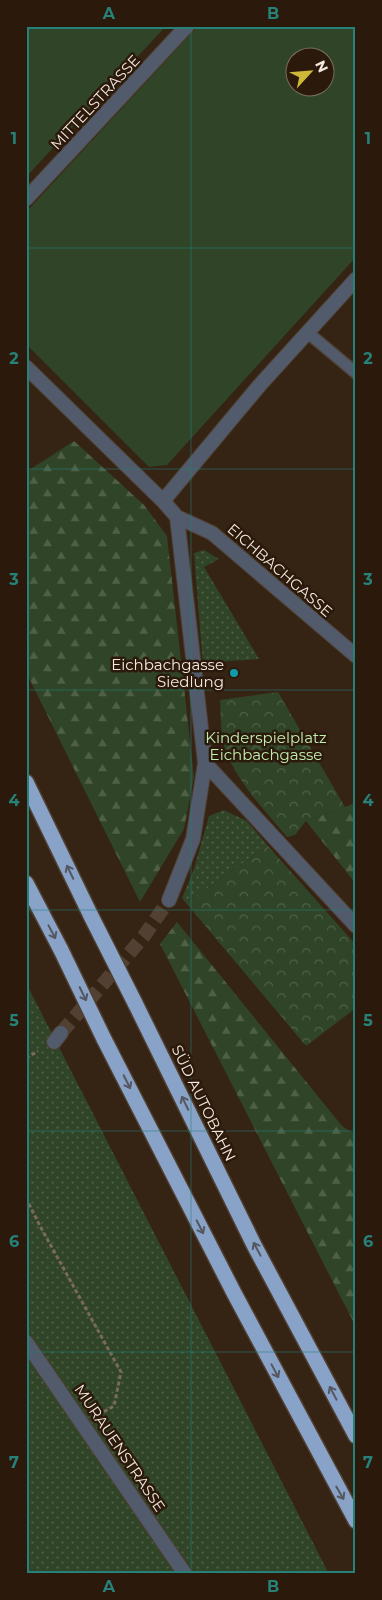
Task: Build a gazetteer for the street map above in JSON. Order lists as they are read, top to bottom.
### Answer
{
  "streets": {
    "highway": ["SÜD AUTOBAHN"],
    "street": ["MITTELSTRASSE", "EICHBACHGASSE", "MURAUENSTRASSE"]
  },
  "parks": ["Kinderspielplatz Eichbachgasse"],
  "places": ["Eichbachgasse Siedlung"],
  "north": "top right",
  "grid": {
    "columns": ["A", "B"],
    "rows": [
      "1",
      "2",
      "3",
      "4",
      "5",
      "6",
      "7"
    ]
  }
}
